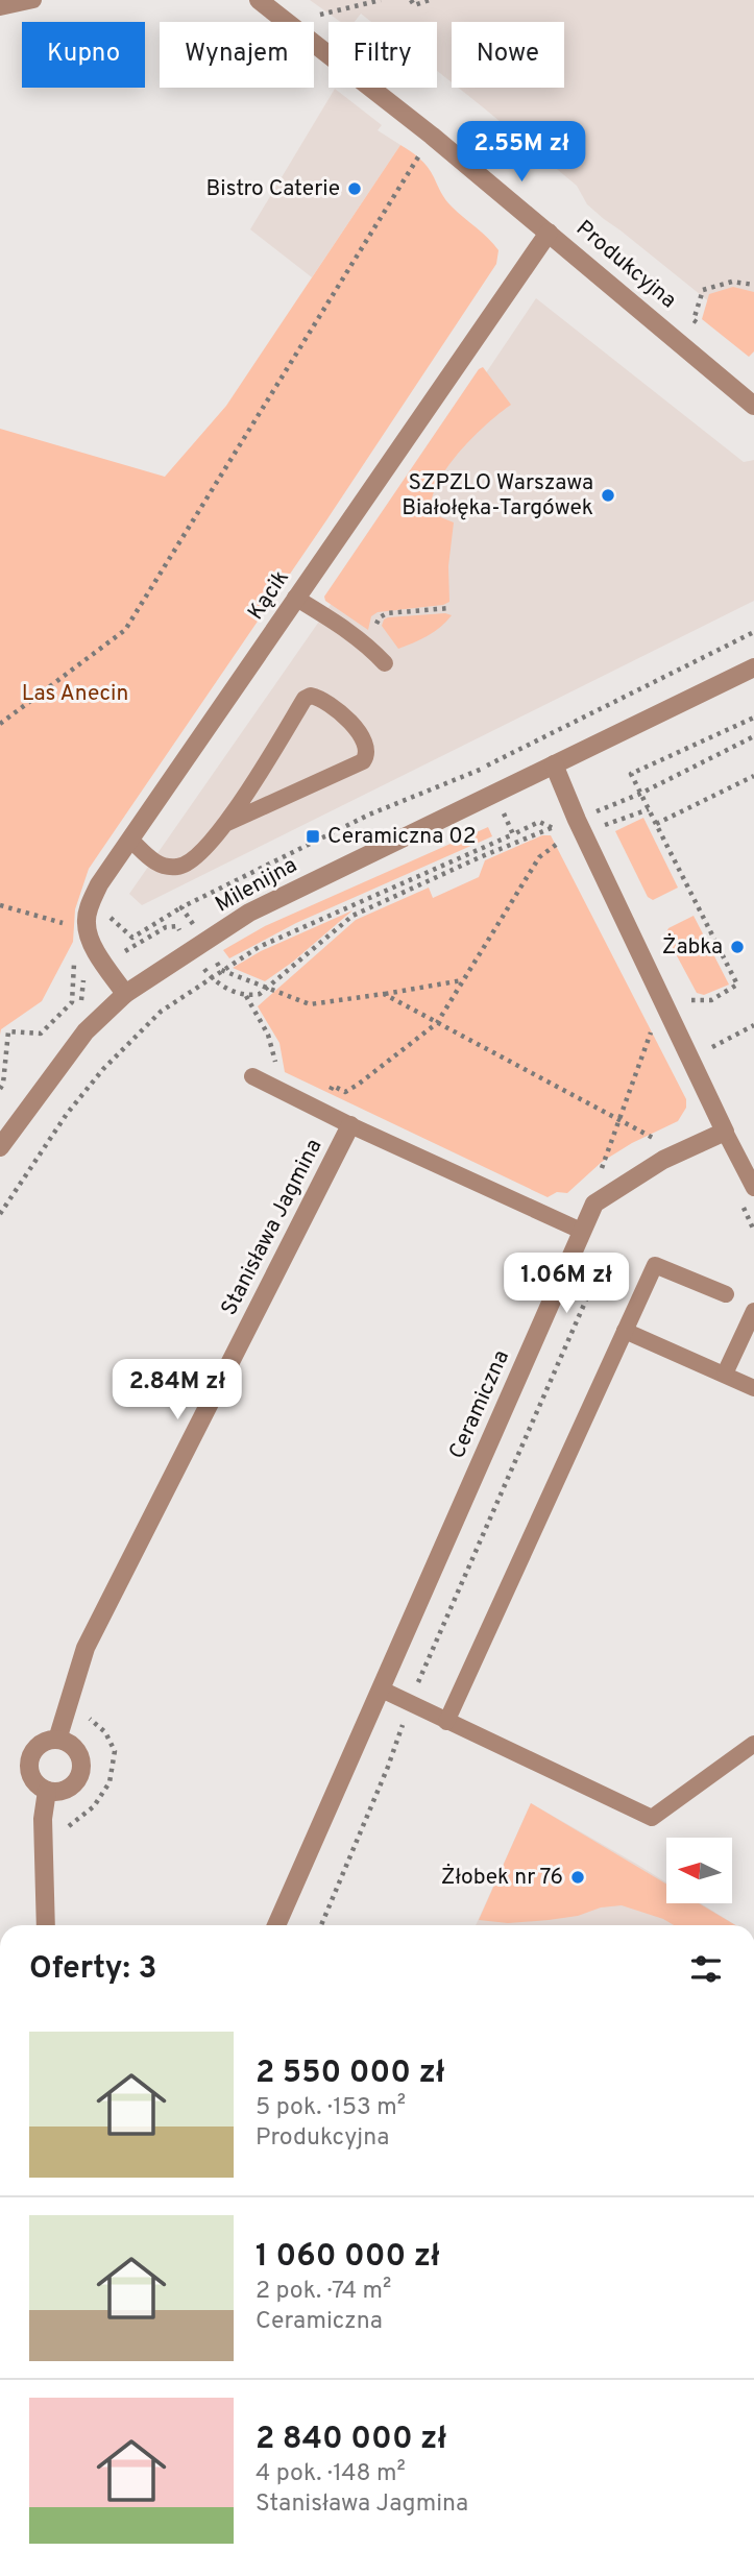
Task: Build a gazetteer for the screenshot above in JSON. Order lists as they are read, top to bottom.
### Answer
{
  "streets": {
    "street": [
      "Produkcyjna",
      "Kącik",
      "Milenijna",
      "Stanisława Jagmina",
      "Ceramiczna"
    ]
  },
  "crossings": [
    ["Produkcyjna", "Kącik"],
    ["Stanisława Jagmina", "Ceramiczna"]
  ],
  "parks": ["Las Anecin"],
  "places": {
    "other": [
      "Bistro Caterie",
      "SZPZLO Warszawa Białołęka-Targówek",
      "Żabka",
      "Żłobek nr 76"
    ],
    "transit": ["Ceramiczna 02"]
  },
  "north": "left",
  "page": {
    "chip": [
      "Kupno",
      "Wynajem",
      "Filtry",
      "Nowe"
    ],
    "price": ["2.55M zł", "1.06M zł", "2.84M zł"],
    "heading": "Oferty: 3",
    "list": [
      {
        "name": "2 550 000 zł",
        "note": "5 pok. · 153 m² · Produkcyjna"
      },
      {
        "name": "1 060 000 zł",
        "note": "2 pok. · 74 m² · Ceramiczna"
      },
      {
        "name": "2 840 000 zł",
        "note": "4 pok. · 148 m² · Stanisława Jagmina"
      }
    ]
  }
}
